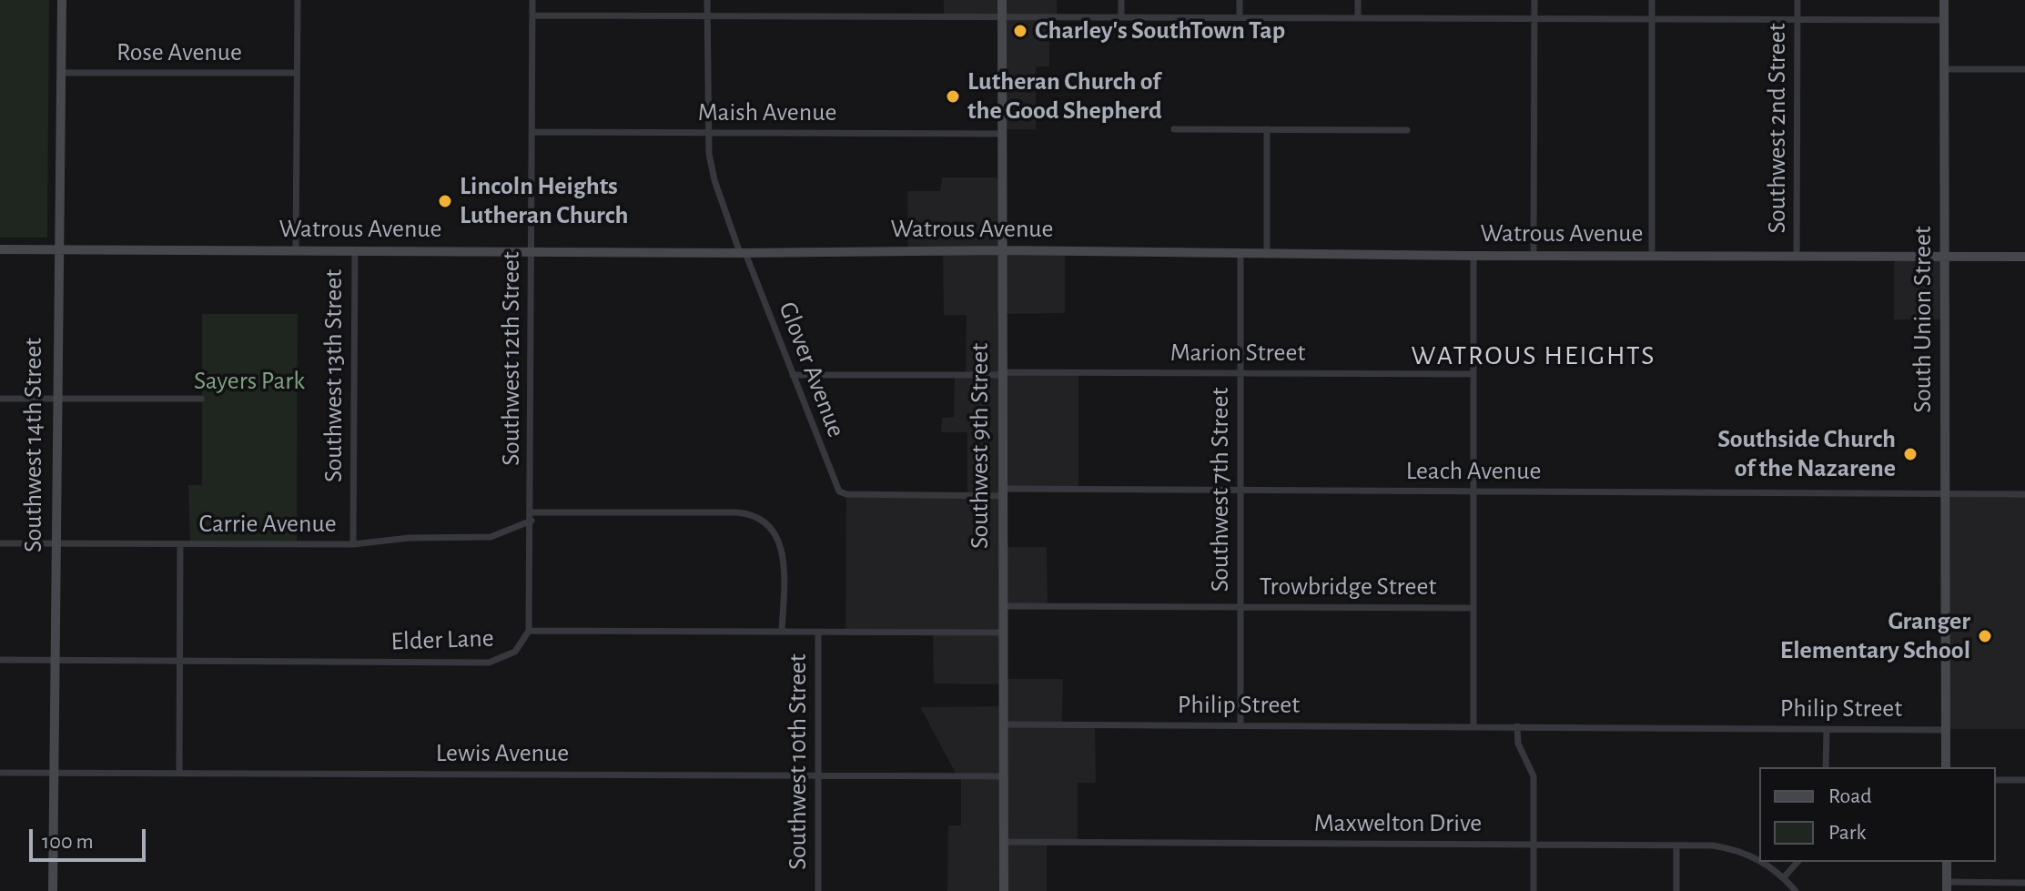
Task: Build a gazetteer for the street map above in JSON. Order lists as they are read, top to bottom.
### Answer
{
  "streets": {
    "street": [
      "Rose Avenue",
      "Maish Avenue",
      "Southwest 2nd Street",
      "Watrous Avenue",
      "South Union Street",
      "Marion Street",
      "Southwest 12th Street",
      "Glover Avenue",
      "Southwest 13th Street",
      "Southwest 14th Street",
      "Southwest 9th Street",
      "Leach Avenue",
      "Southwest 7th Street",
      "Carrie Avenue",
      "Trowbridge Street",
      "Elder Lane",
      "Philip Street",
      "Lewis Avenue",
      "Southwest 10th Street",
      "Maxwelton Drive"
    ]
  },
  "crossings": [
    ["Rose Avenue", "Southwest 13th Street"],
    ["Rose Avenue", "Southwest 14th Street"],
    ["Maish Avenue", "Southwest 12th Street"],
    ["Maish Avenue", "Glover Avenue"],
    ["Maish Avenue", "Southwest 9th Street"],
    ["Southwest 2nd Street", "Watrous Avenue"],
    ["Watrous Avenue", "South Union Street"],
    ["Watrous Avenue", "Southwest 12th Street"],
    ["Watrous Avenue", "Glover Avenue"],
    ["Watrous Avenue", "Southwest 13th Street"],
    ["Watrous Avenue", "Southwest 14th Street"],
    ["Watrous Avenue", "Southwest 9th Street"],
    ["Watrous Avenue", "Southwest 7th Street"],
    ["South Union Street", "Leach Avenue"],
    ["South Union Street", "Philip Street"],
    ["Marion Street", "Glover Avenue"],
    ["Marion Street", "Southwest 9th Street"],
    ["Marion Street", "Southwest 7th Street"],
    ["Southwest 12th Street", "Carrie Avenue"],
    ["Southwest 12th Street", "Elder Lane"],
    ["Glover Avenue", "Leach Avenue"],
    ["Southwest 13th Street", "Carrie Avenue"],
    ["Southwest 14th Street", "Carrie Avenue"],
    ["Southwest 14th Street", "Elder Lane"],
    ["Southwest 14th Street", "Lewis Avenue"],
    ["Southwest 9th Street", "Leach Avenue"],
    ["Southwest 9th Street", "Trowbridge Street"],
    ["Southwest 9th Street", "Elder Lane"],
    ["Southwest 9th Street", "Philip Street"],
    ["Southwest 9th Street", "Lewis Avenue"],
    ["Southwest 9th Street", "Maxwelton Drive"],
    ["Leach Avenue", "Southwest 7th Street"],
    ["Southwest 7th Street", "Trowbridge Street"],
    ["Southwest 7th Street", "Philip Street"],
    ["Carrie Avenue", "Southwest 10th Street"],
    ["Elder Lane", "Southwest 10th Street"],
    ["Lewis Avenue", "Southwest 10th Street"]
  ],
  "districts": ["WATROUS HEIGHTS"],
  "parks": ["Sayers Park"],
  "places": [
    "Charley's SouthTown Tap",
    "Lutheran Church of the Good Shepherd",
    "Lincoln Heights Lutheran Church",
    "Southside Church of the Nazarene",
    "Granger Elementary School"
  ],
  "legend": ["Road", "Park"],
  "scale_bar": "100 m"
}
